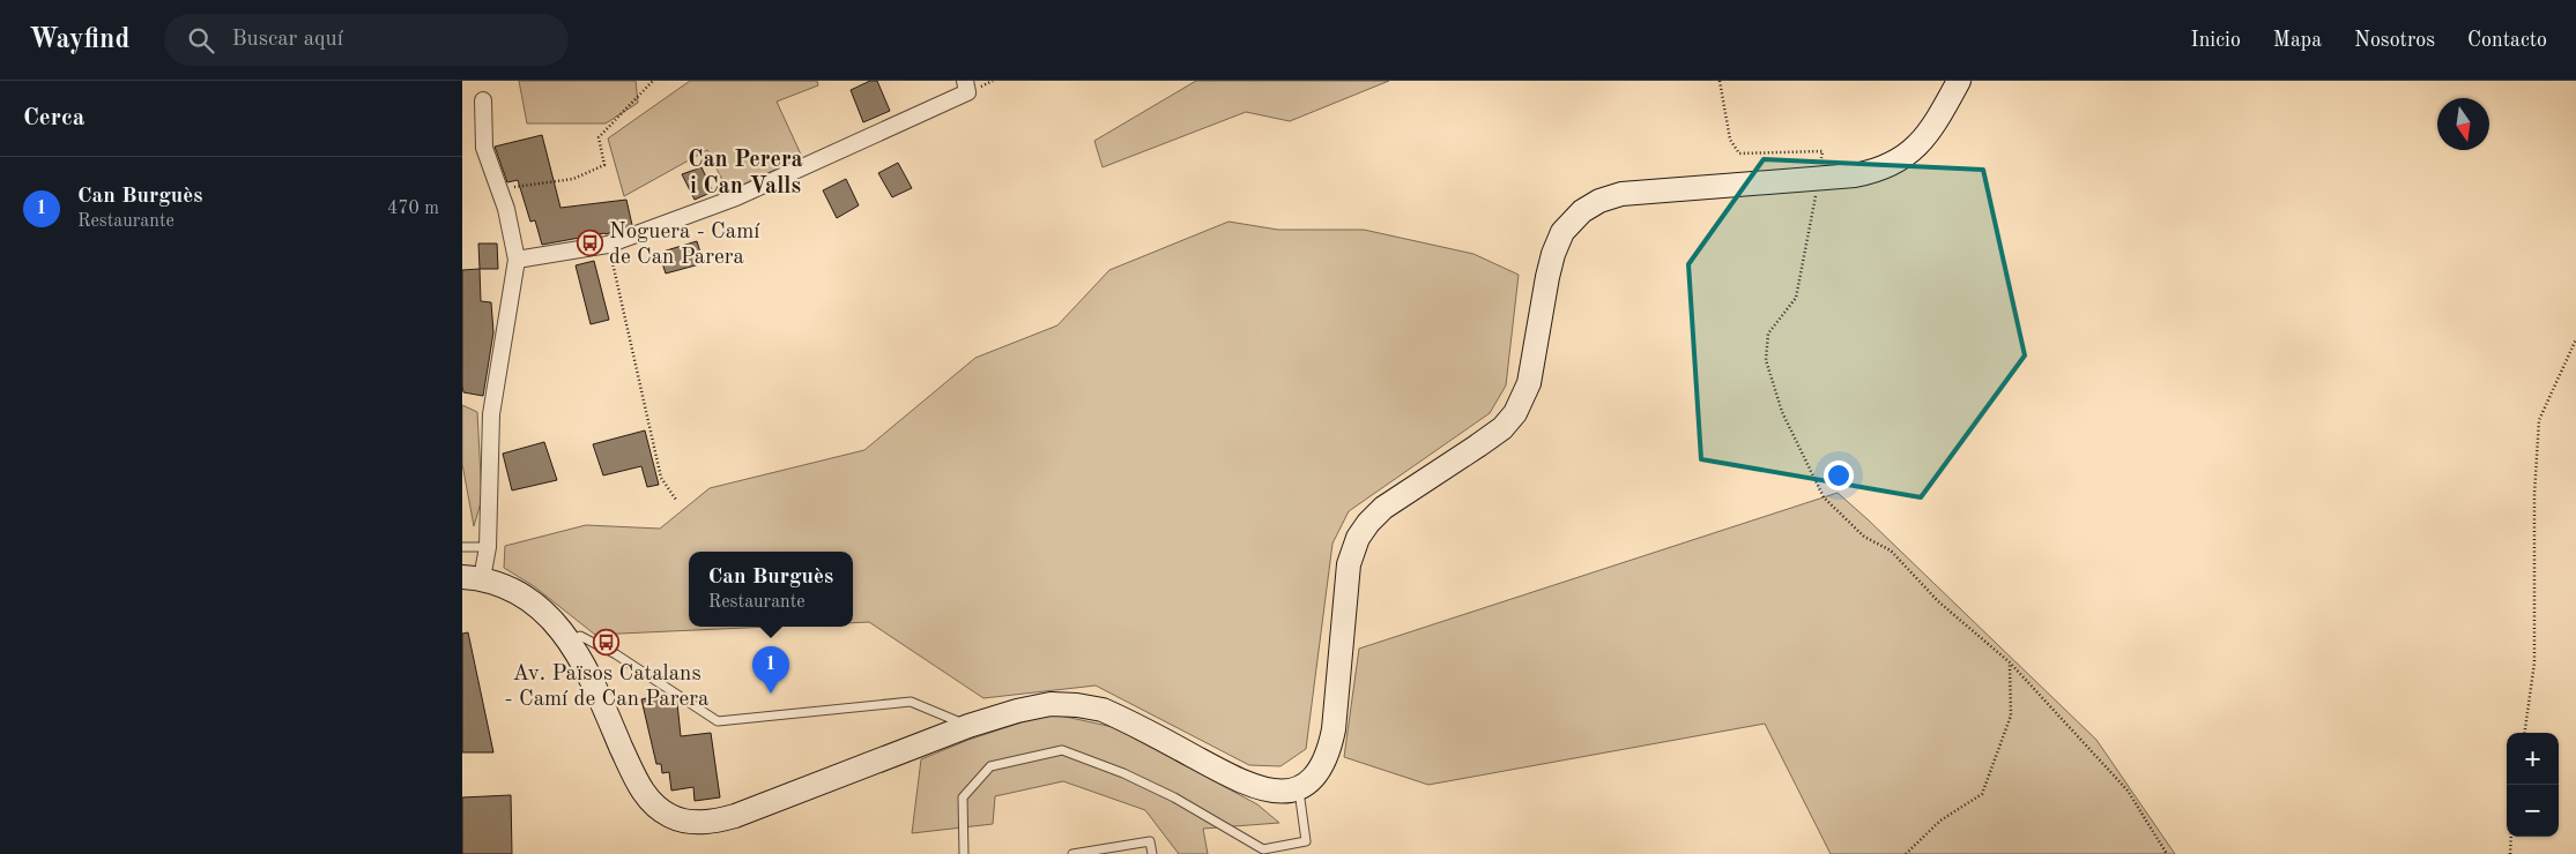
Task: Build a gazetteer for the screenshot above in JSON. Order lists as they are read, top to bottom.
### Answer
{
  "districts": ["Can Perera i Can Valls"],
  "places": {
    "bus stop": ["Noguera - Camí de Can Parera", "Av. Països Catalans - Camí de Can Parera"]
  },
  "north": "bottom",
  "page": {
    "header": "Wayfind",
    "search": "Buscar aquí",
    "nav": [
      "Inicio",
      "Mapa",
      "Nosotros",
      "Contacto"
    ],
    "heading": "Cerca",
    "list": [
      {
        "mark": "1",
        "name": "Can Burguès",
        "note": "Restaurante",
        "value": "470 m"
      }
    ],
    "popup": ["Can Burguès", "Restaurante"],
    "pins": "1",
    "map_buttons": ["+", "−"]
  }
}
